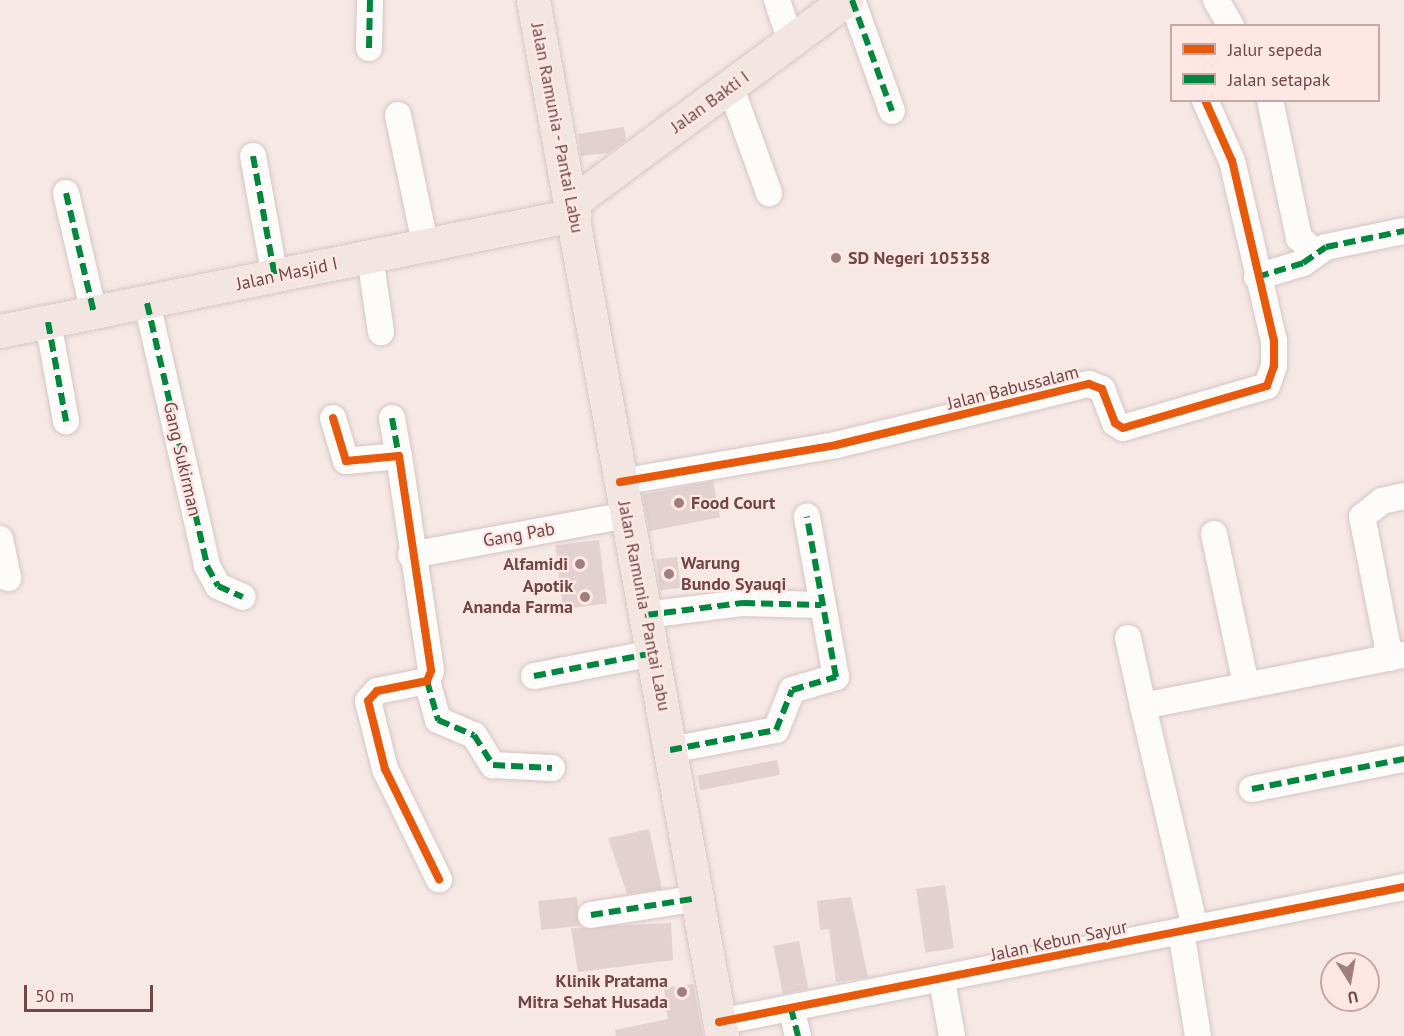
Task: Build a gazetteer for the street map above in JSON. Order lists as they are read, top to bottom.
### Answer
{
  "streets": {
    "main road": ["Jalan Bakti I", "Jalan Ramunia - Pantai Labu", "Jalan Masjid I"],
    "street": [
      "Jalan Babussalam",
      "Gang Sukirman",
      "Gang Pab",
      "Jalan Kebun Sayur"
    ]
  },
  "crossings": [
    ["Jalan Bakti I", "Jalan Ramunia - Pantai Labu"],
    ["Jalan Bakti I", "Jalan Masjid I"],
    ["Jalan Ramunia - Pantai Labu", "Jalan Masjid I"],
    ["Jalan Ramunia - Pantai Labu", "Jalan Babussalam"],
    ["Jalan Ramunia - Pantai Labu", "Gang Pab"],
    ["Jalan Ramunia - Pantai Labu", "Jalan Kebun Sayur"],
    ["Jalan Masjid I", "Gang Sukirman"]
  ],
  "places": [
    "SD Negeri 105358",
    "Food Court",
    "Alfamidi",
    "Warung Bundo Syauqi",
    "Apotik Ananda Farma",
    "Klinik Pratama Mitra Sehat Husada"
  ],
  "legend": ["Jalur sepeda", "Jalan setapak"],
  "scale_bar": "50 m",
  "north": "bottom"
}
